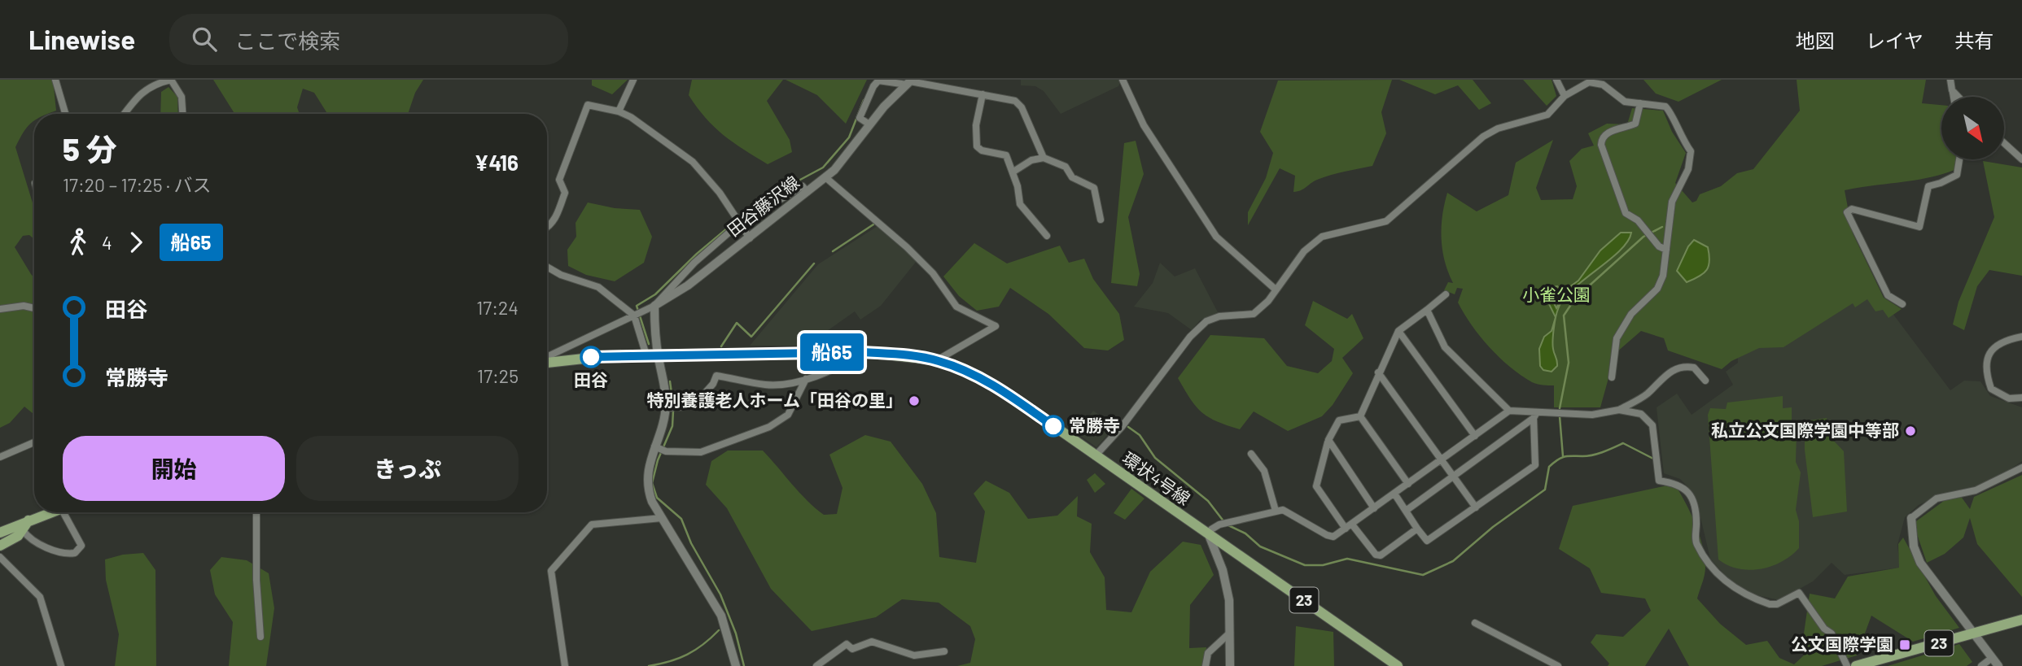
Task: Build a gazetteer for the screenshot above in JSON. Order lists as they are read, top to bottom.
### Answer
{
  "streets": {
    "main road": ["環状4号線", "23"],
    "street": ["田谷藤沢線"]
  },
  "parks": ["小雀公園"],
  "places": {
    "other": [
      "田谷",
      "特別養護老人ホーム「田谷の里」",
      "常勝寺",
      "私立公文国際学園中等部"
    ],
    "transit": ["公文国際学園"]
  },
  "lines": ["bus line 船65"],
  "north": "bottom right",
  "page": {
    "header": "Linewise",
    "search": "ここで検索",
    "nav": ["地図", "レイヤ", "共有"],
    "on_map": "船65",
    "heading": ["5 分", "17:20 – 17:25 · バス", "¥416"],
    "legs": ["4", "船65"],
    "list": [
      {
        "name": "田谷",
        "value": "17:24"
      },
      {
        "name": "常勝寺",
        "value": "17:25"
      }
    ],
    "buttons": ["開始", "きっぷ"]
  }
}
